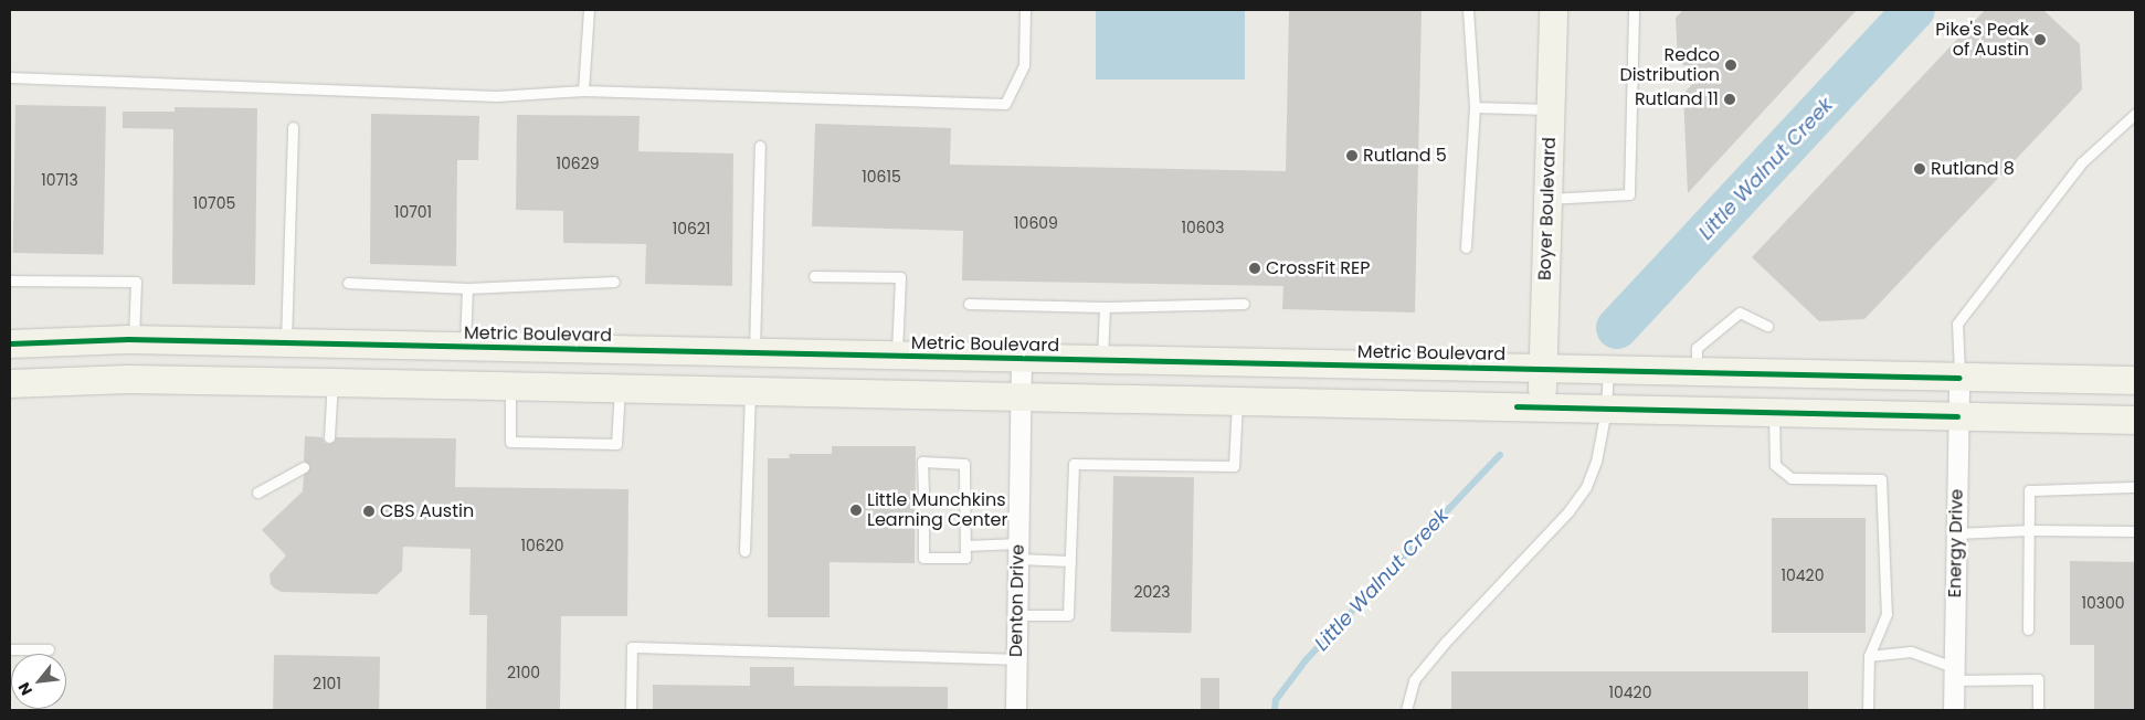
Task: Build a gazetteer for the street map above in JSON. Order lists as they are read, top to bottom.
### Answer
{
  "streets": {
    "main road": ["Boyer Boulevard", "Metric Boulevard"],
    "street": ["Energy Drive", "Denton Drive"]
  },
  "crossings": [
    ["Boyer Boulevard", "Metric Boulevard"],
    ["Metric Boulevard", "Energy Drive"],
    ["Metric Boulevard", "Denton Drive"]
  ],
  "water": ["Little Walnut Creek"],
  "places": [
    "Pike's Peak of Austin",
    "Redco Distribution",
    "Rutland 11",
    "Rutland 5",
    "Rutland 8",
    "CrossFit REP",
    "Little Munchkins Learning Center",
    "CBS Austin"
  ],
  "house_numbers": [
    "10629",
    "10615",
    "10713",
    "10705",
    "10701",
    "10609",
    "10603",
    "10621",
    "10620",
    "10420",
    "2023",
    "10300",
    "2100",
    "2101",
    "10420"
  ],
  "north": "bottom left"
}
